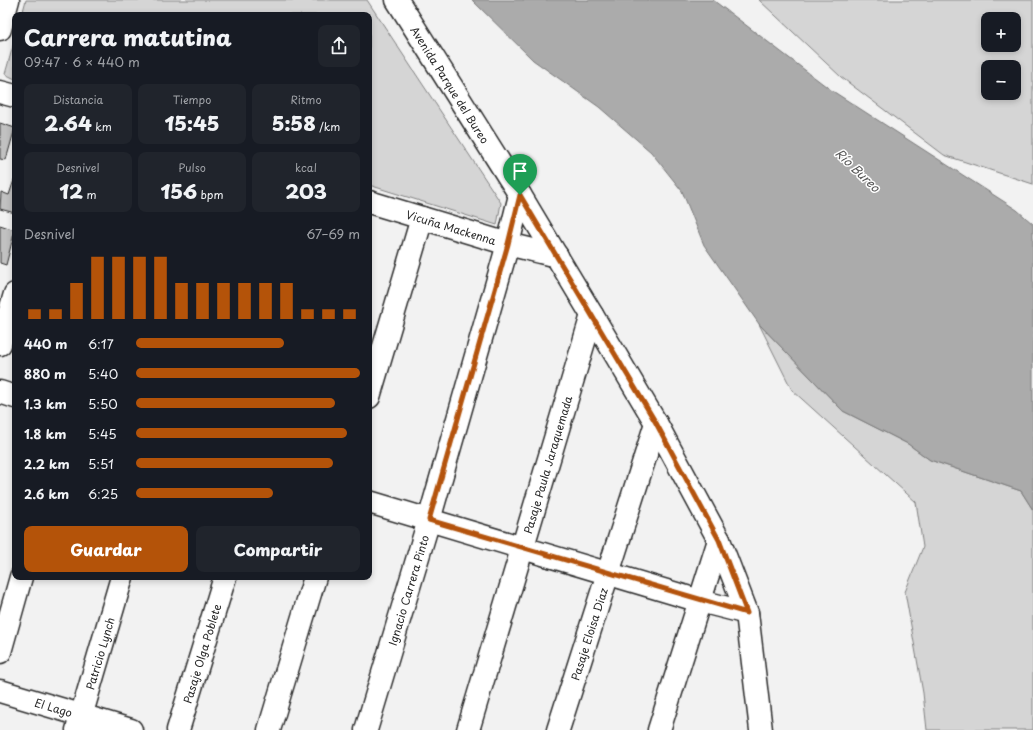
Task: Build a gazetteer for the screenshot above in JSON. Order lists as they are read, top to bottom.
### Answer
{
  "streets": {
    "street": [
      "Avenida Parque del Bureo",
      "Vicuña Mackenna",
      "Pasaje Paula Jaraquemada",
      "Ignacio Carrera Pinto",
      "Pasaje Eloisa Diaz",
      "Patricio Lynch",
      "Pasaje Olga Poblete",
      "El Lago"
    ]
  },
  "crossings": [
    ["Avenida Parque del Bureo", "Vicuña Mackenna"],
    ["Avenida Parque del Bureo", "Pasaje Paula Jaraquemada"],
    ["Avenida Parque del Bureo", "Ignacio Carrera Pinto"],
    ["Avenida Parque del Bureo", "Pasaje Eloisa Diaz"],
    ["Vicuña Mackenna", "Ignacio Carrera Pinto"],
    ["Patricio Lynch", "El Lago"]
  ],
  "water": ["Río Bureo"],
  "page": {
    "map_buttons": ["+", "−"],
    "heading": ["Carrera matutina", "09:47 · 6 × 440 m"],
    "stats": [
      ["Distancia", "2.64 km"],
      ["Tiempo", "15:45"],
      ["Ritmo", "5:58 /km"],
      ["Desnivel", "12 m"],
      ["Pulso", "156 bpm"],
      ["kcal", "203"]
    ],
    "chart": ["Desnivel", "67–69 m"],
    "list": [
      {
        "name": "440 m",
        "note": "6:17"
      },
      {
        "name": "880 m",
        "note": "5:40"
      },
      {
        "name": "1.3 km",
        "note": "5:50"
      },
      {
        "name": "1.8 km",
        "note": "5:45"
      },
      {
        "name": "2.2 km",
        "note": "5:51"
      },
      {
        "name": "2.6 km",
        "note": "6:25"
      }
    ],
    "buttons": ["Guardar", "Compartir"]
  }
}
